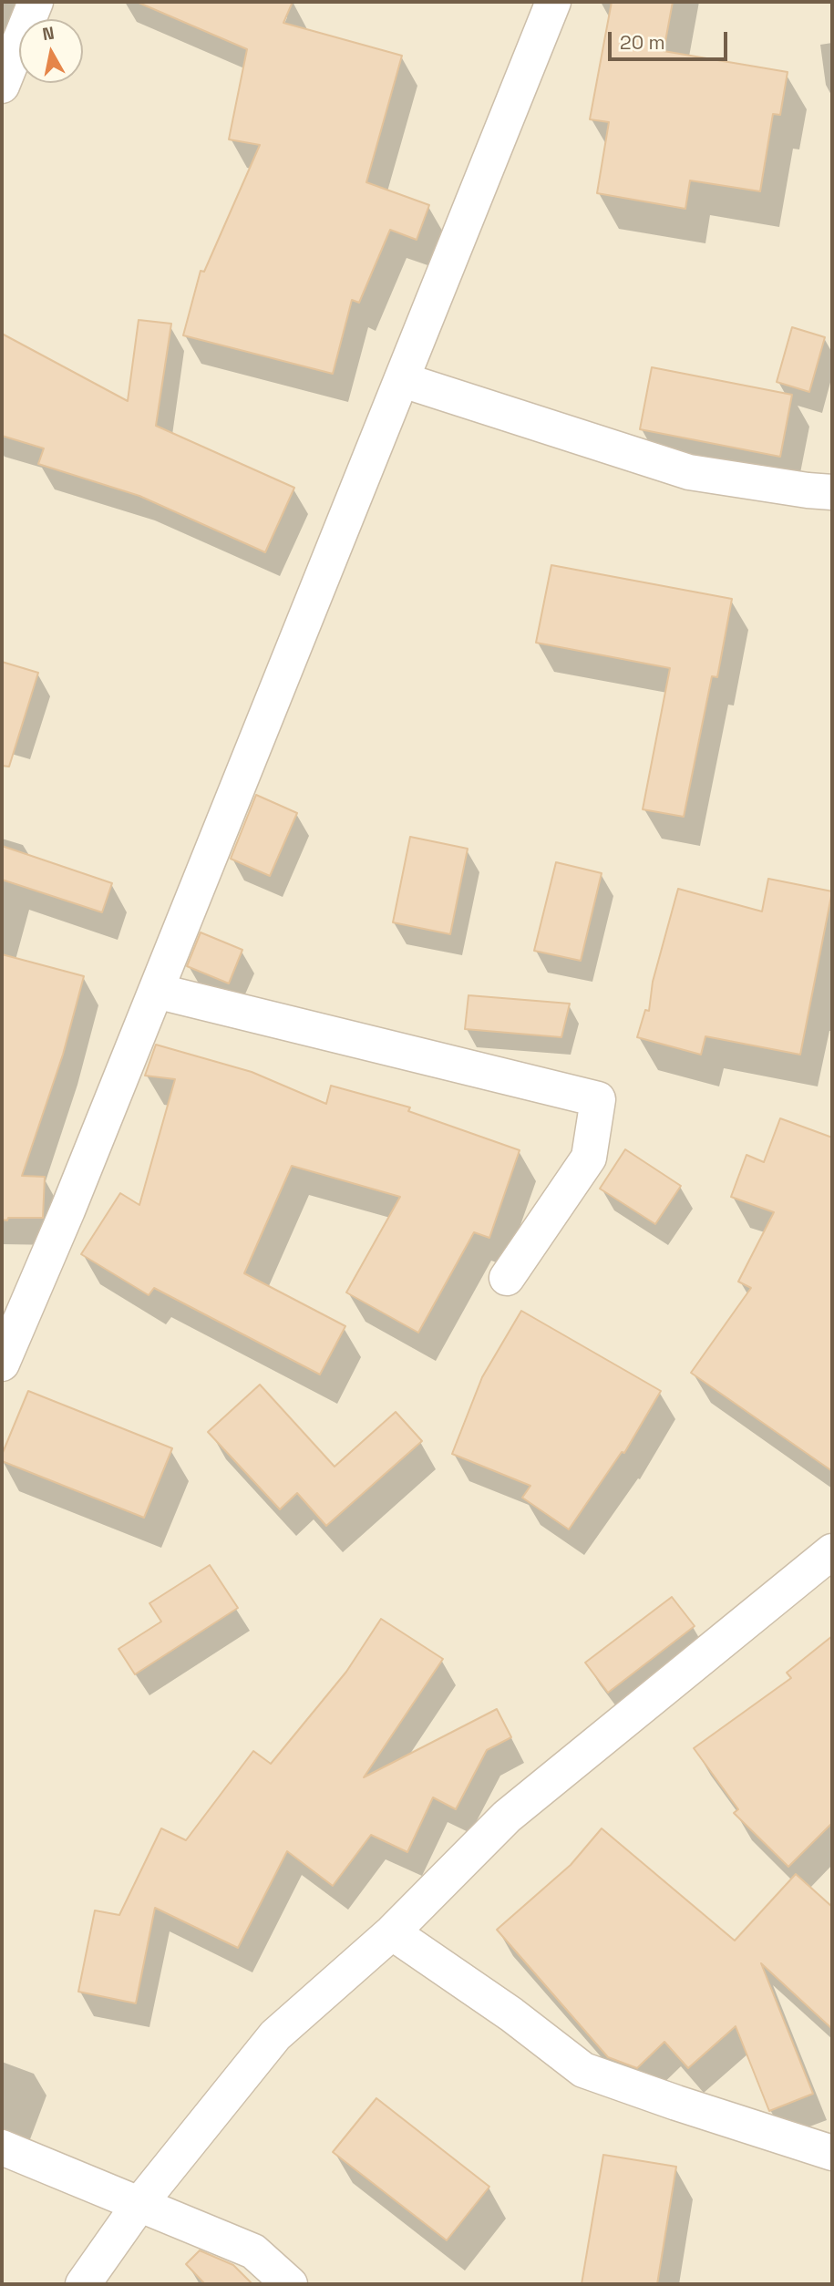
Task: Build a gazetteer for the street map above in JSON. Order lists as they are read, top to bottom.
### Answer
{
  "scale_bar": "20 m",
  "north": "top"
}
